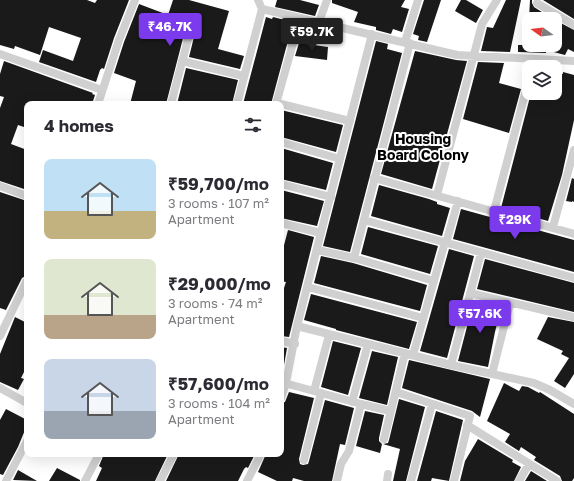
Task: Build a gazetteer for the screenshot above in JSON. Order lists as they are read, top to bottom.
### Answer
{
  "districts": ["Housing Board Colony"],
  "north": "left",
  "page": {
    "price": [
      "₹46.7K",
      "₹59.7K",
      "₹29K",
      "₹57.6K"
    ],
    "heading": "4 homes",
    "list": [
      {
        "name": "₹59,700/mo",
        "note": "3 rooms · 107 m² · Apartment"
      },
      {
        "name": "₹29,000/mo",
        "note": "3 rooms · 74 m² · Apartment"
      },
      {
        "name": "₹57,600/mo",
        "note": "3 rooms · 104 m² · Apartment"
      }
    ]
  }
}
